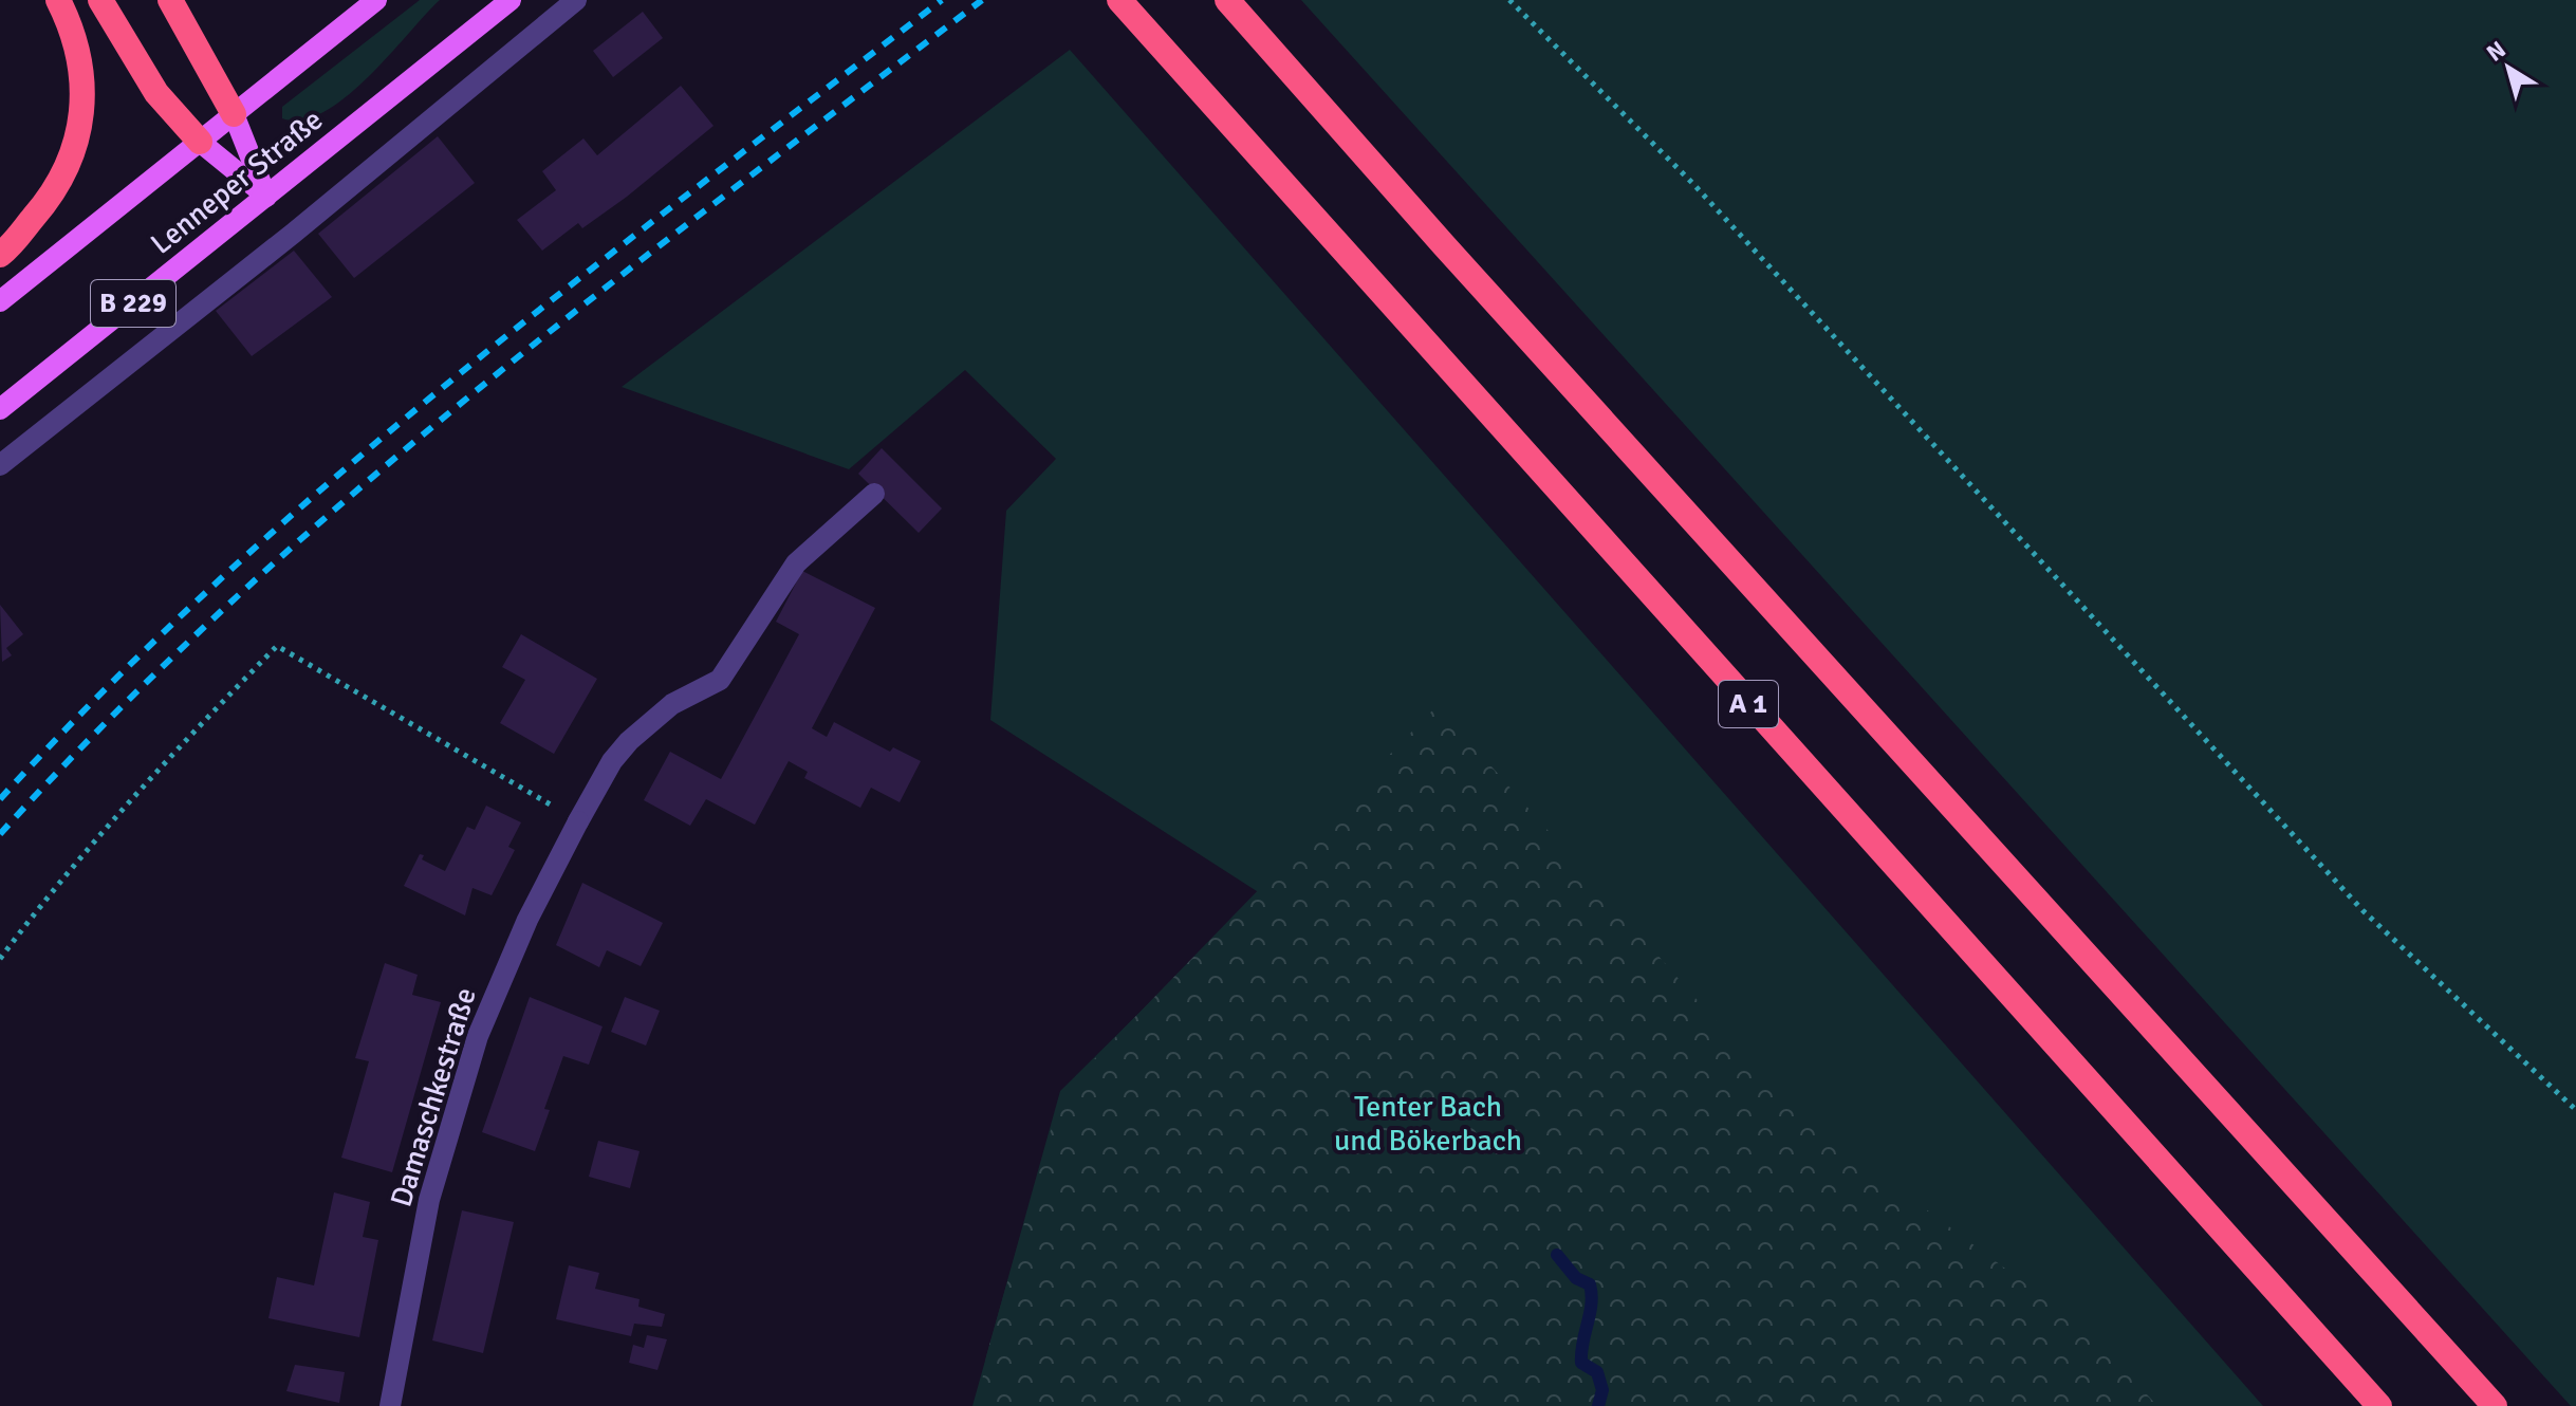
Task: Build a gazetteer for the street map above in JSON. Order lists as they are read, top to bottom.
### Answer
{
  "streets": {
    "highway": ["A 1"],
    "main road": ["Lenneper Straße", "B 229"],
    "street": ["Damaschkestraße"]
  },
  "parks": ["Tenter Bach und Bökerbach"],
  "north": "top left"
}
